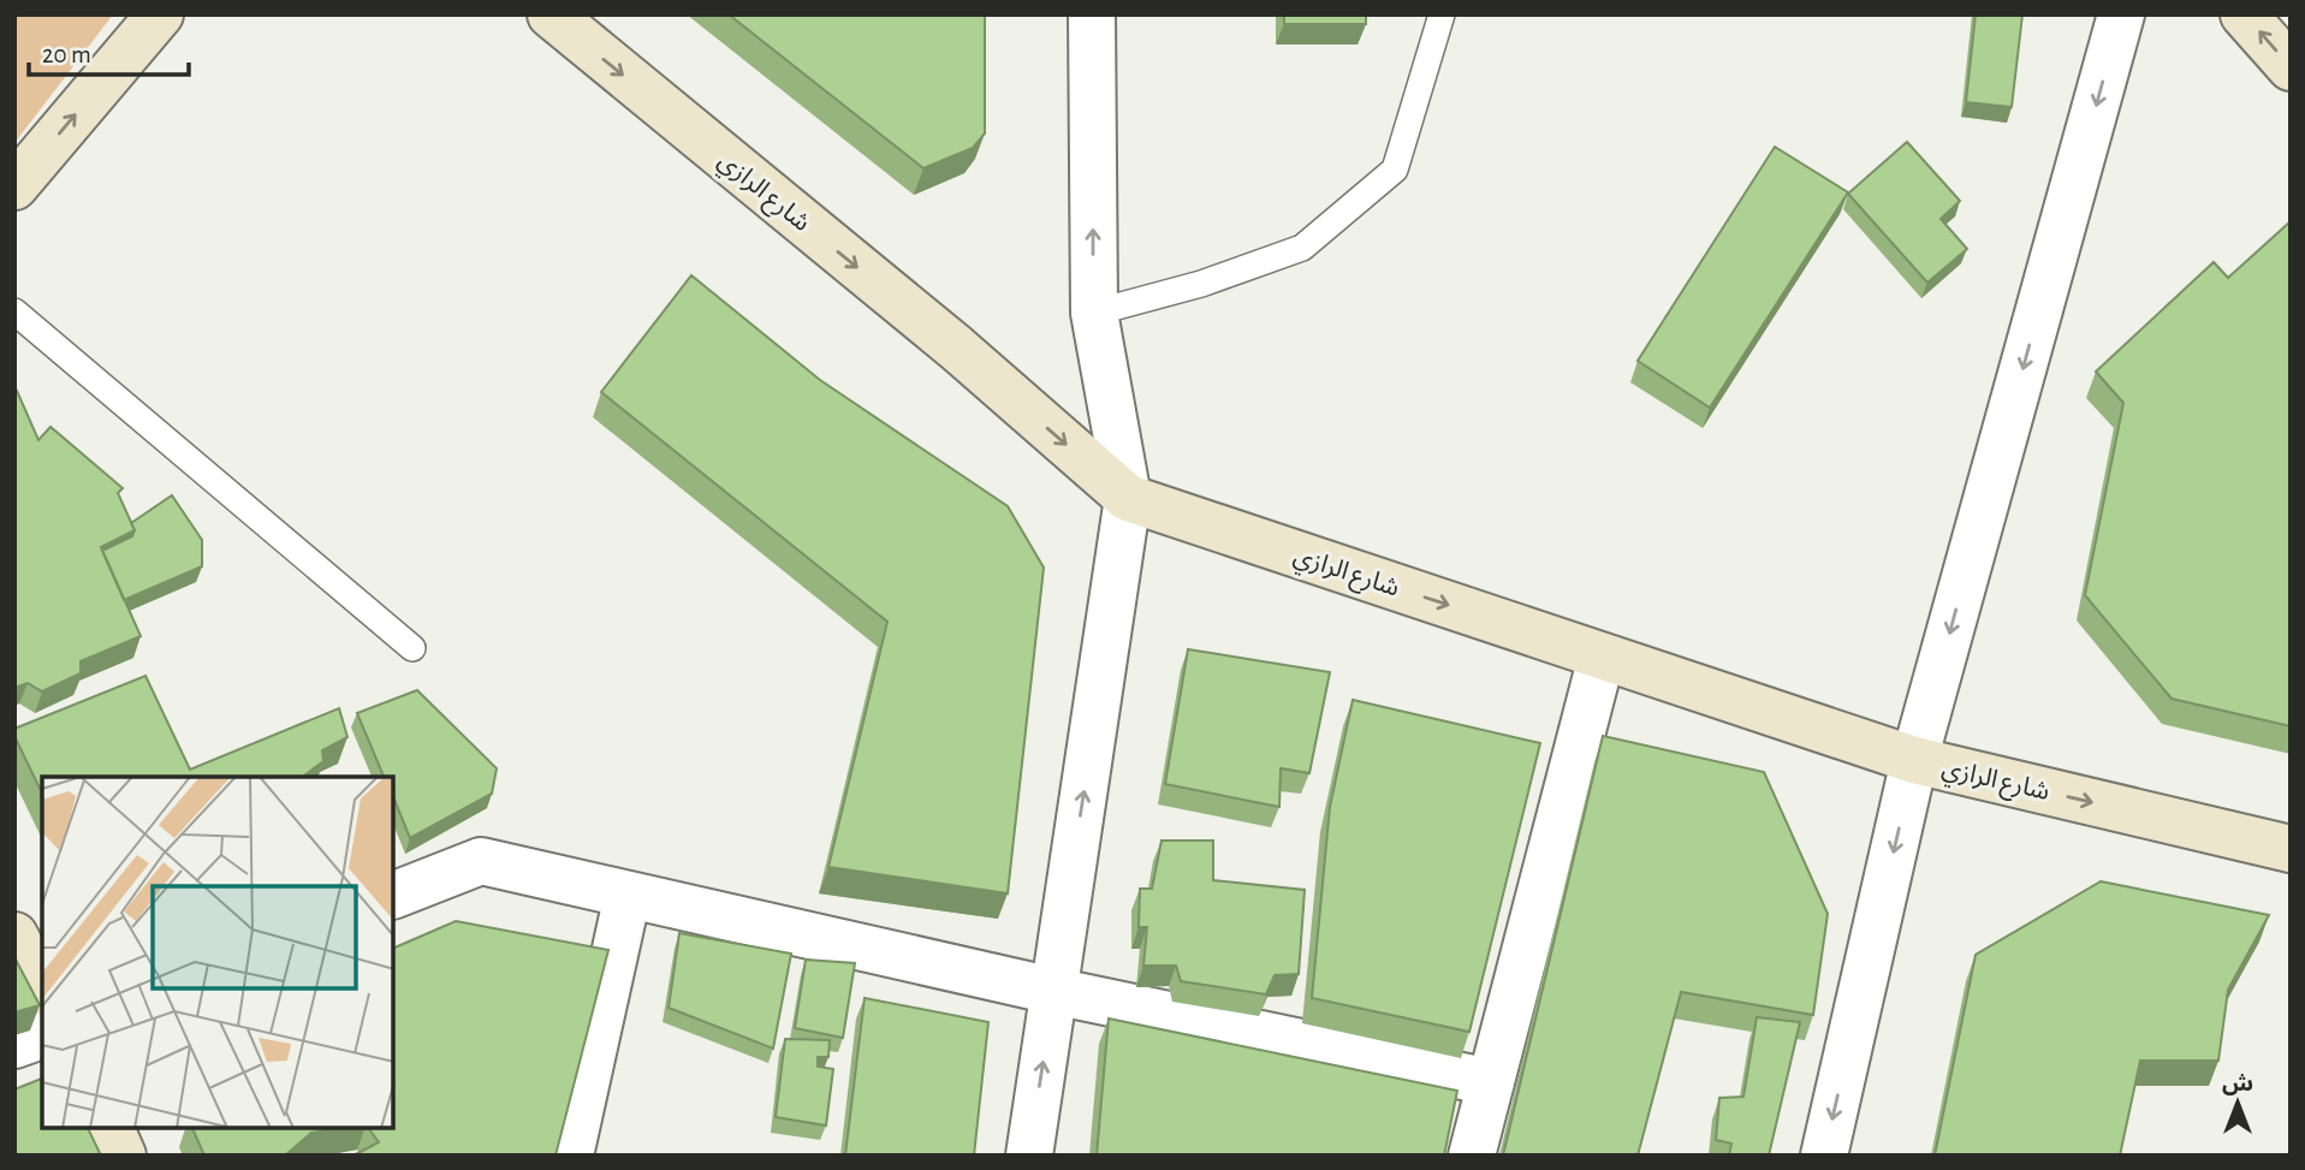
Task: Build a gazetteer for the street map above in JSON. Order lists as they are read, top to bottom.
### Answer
{
  "streets": {
    "main road": ["شارع الرازي"]
  },
  "one_way": ["شارع الرازي"],
  "scale_bar": "20 m",
  "north": "top"
}
